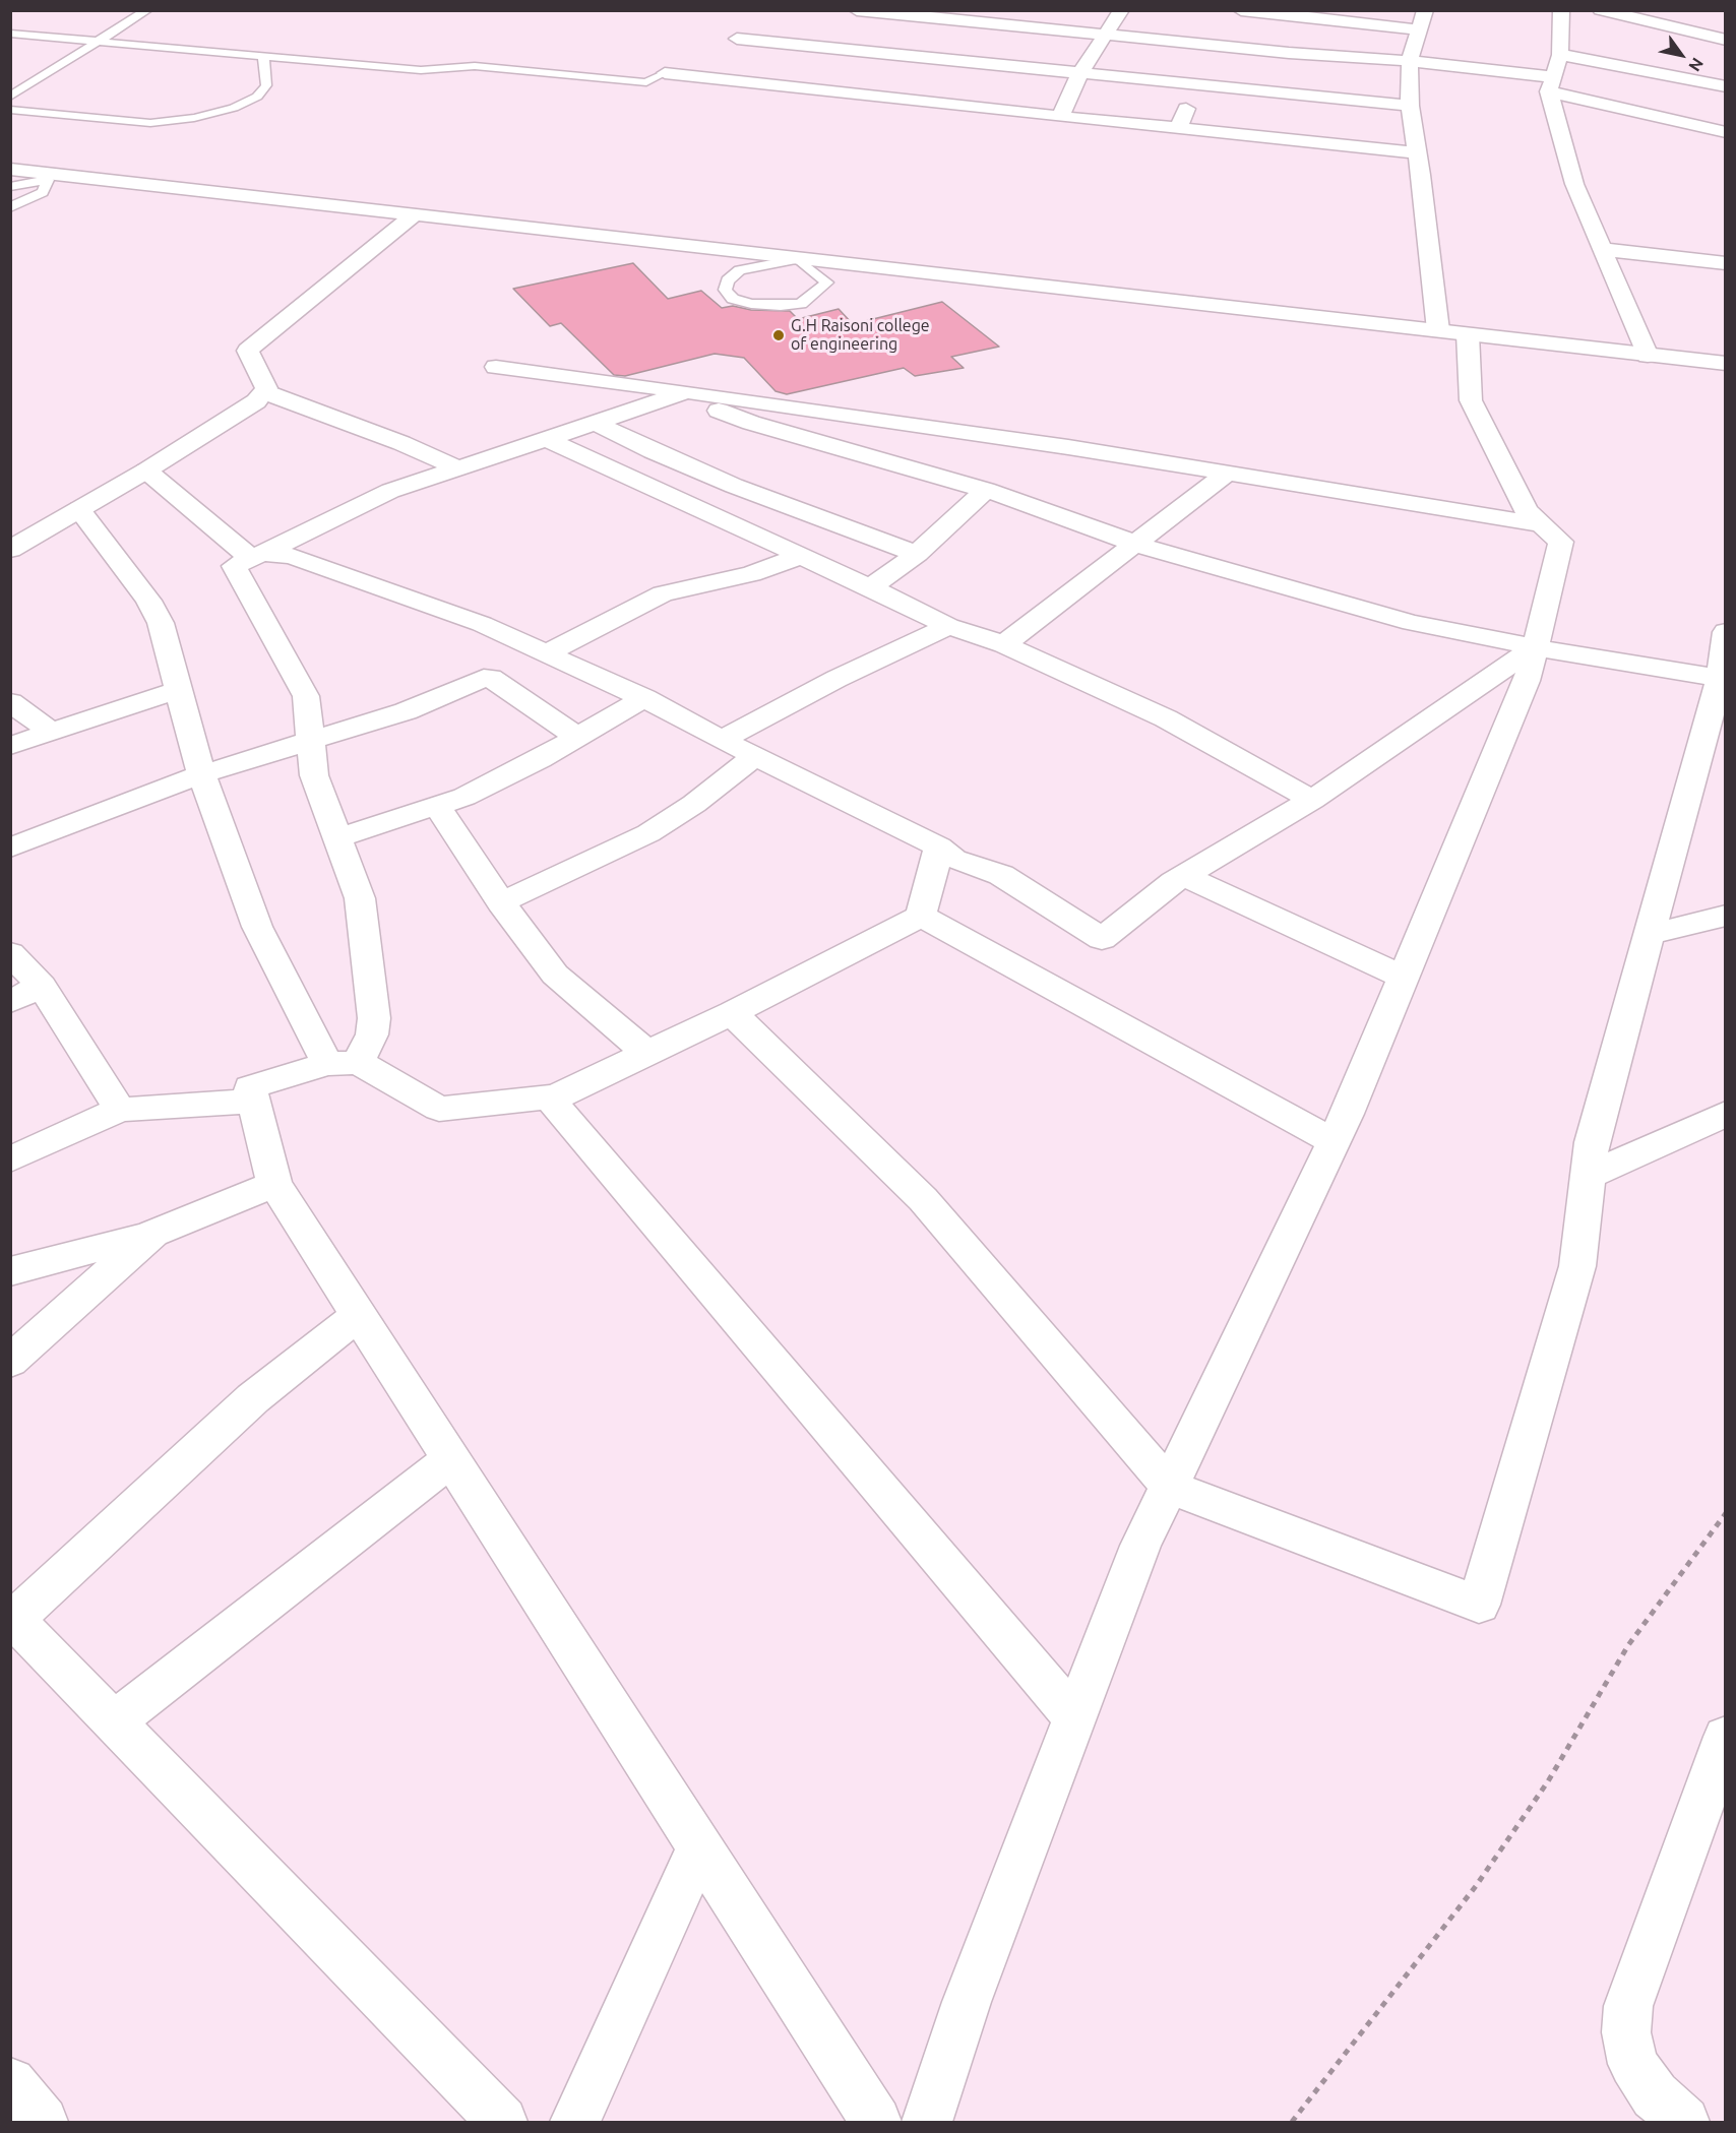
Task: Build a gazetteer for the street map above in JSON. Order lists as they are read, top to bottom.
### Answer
{
  "places": ["G.H Raisoni college of engineering"],
  "north": "bottom right"
}
